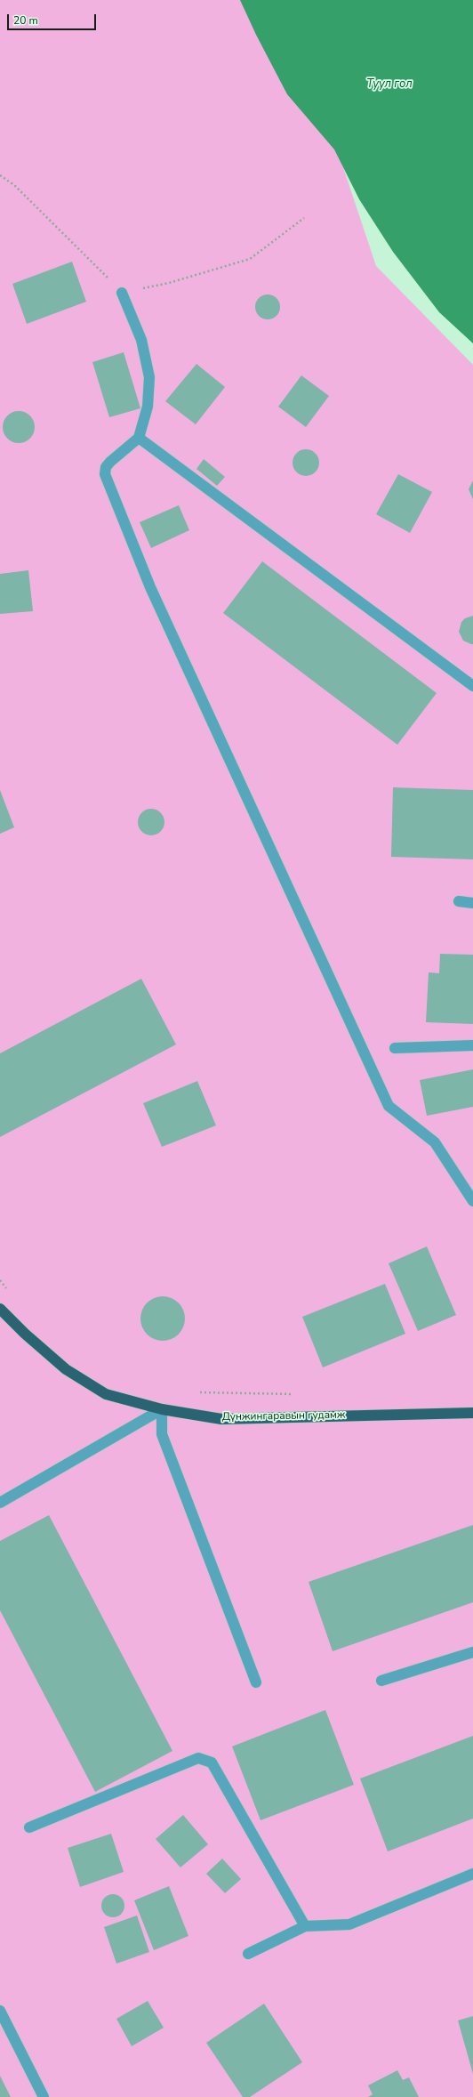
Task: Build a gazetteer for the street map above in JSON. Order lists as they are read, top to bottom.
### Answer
{
  "streets": {
    "main road": ["Дүнжингаравын гудамж"]
  },
  "water": ["Туул гол"],
  "scale_bar": "20 m"
}
